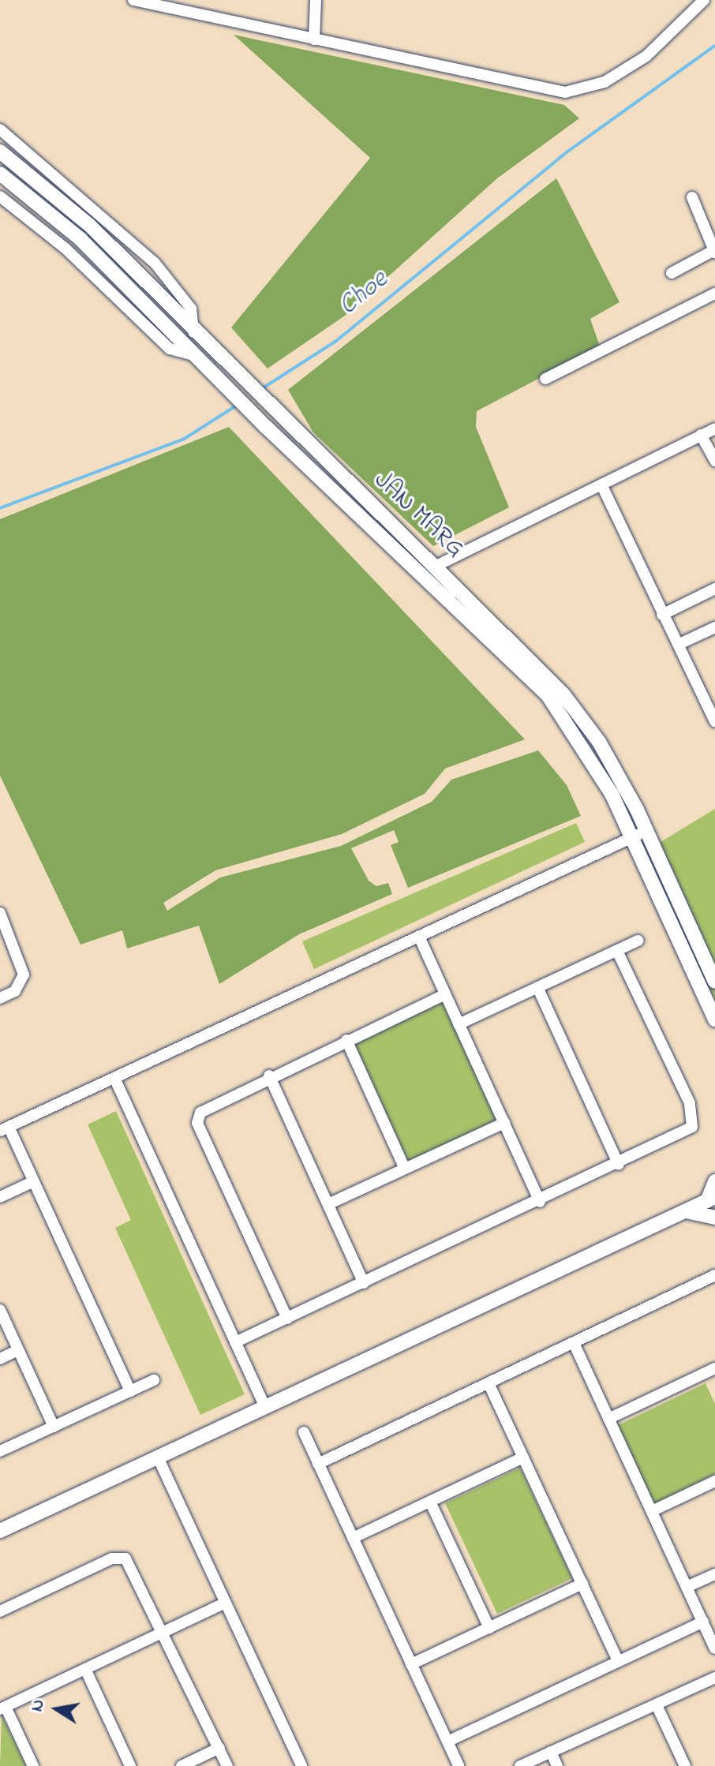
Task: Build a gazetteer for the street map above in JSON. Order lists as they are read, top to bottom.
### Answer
{
  "streets": {
    "main road": ["JAN MARG"]
  },
  "water": ["Choe"],
  "north": "left"
}
